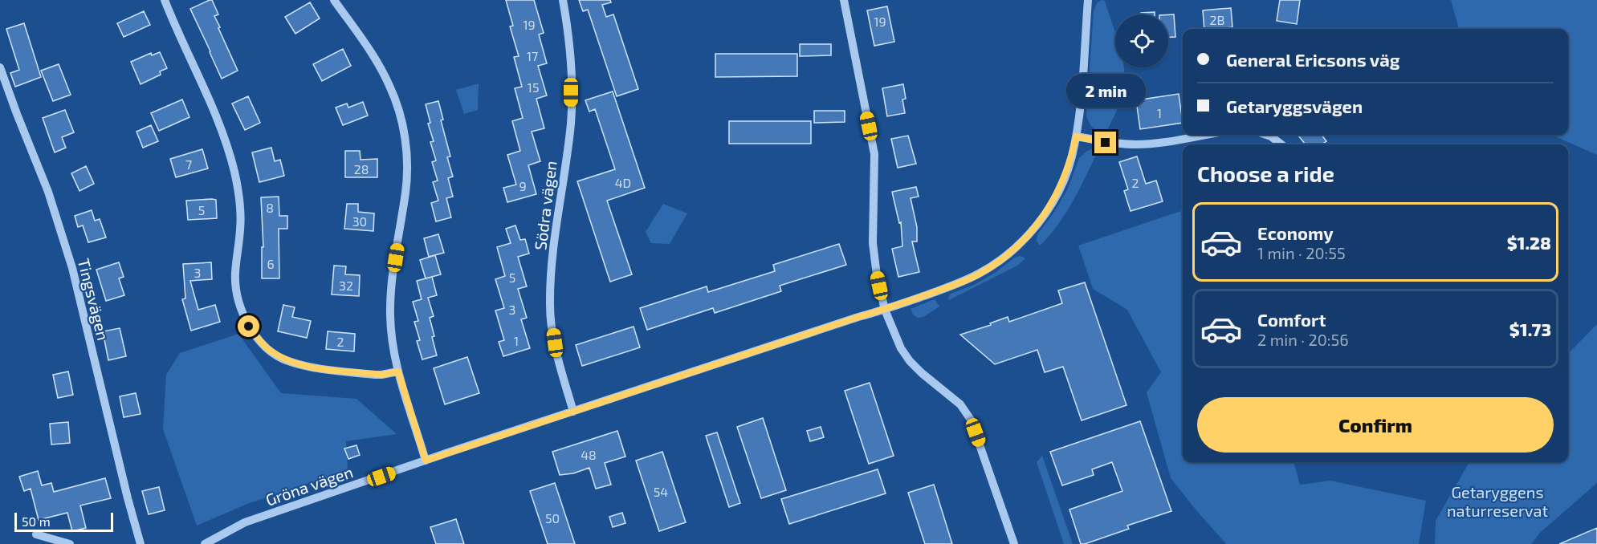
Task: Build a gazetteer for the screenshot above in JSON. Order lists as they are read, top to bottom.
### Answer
{
  "streets": {
    "street": ["Södra vägen", "Tingsvägen", "Gröna vägen"]
  },
  "crossings": [
    ["Södra vägen", "Gröna vägen"]
  ],
  "parks": ["Getaryggens naturreservat"],
  "house_numbers": [
    "2B",
    "19",
    "19",
    "17",
    "15",
    "1",
    "7",
    "28",
    "4D",
    "2",
    "9",
    "8",
    "5",
    "30",
    "6",
    "3",
    "5",
    "32",
    "3",
    "1",
    "2",
    "48",
    "54",
    "50"
  ],
  "scale_bar": "50 m",
  "page": {
    "banner": ["General Ericsons väg", "Getaryggsvägen"],
    "bubble": "2 min",
    "heading": "Choose a ride",
    "list": [
      {
        "name": "Economy",
        "note": "1 min · 20:55",
        "value": "$1.28"
      },
      {
        "name": "Comfort",
        "note": "2 min · 20:56",
        "value": "$1.73"
      }
    ],
    "buttons": "Confirm",
    "scale": "50 m"
  }
}
